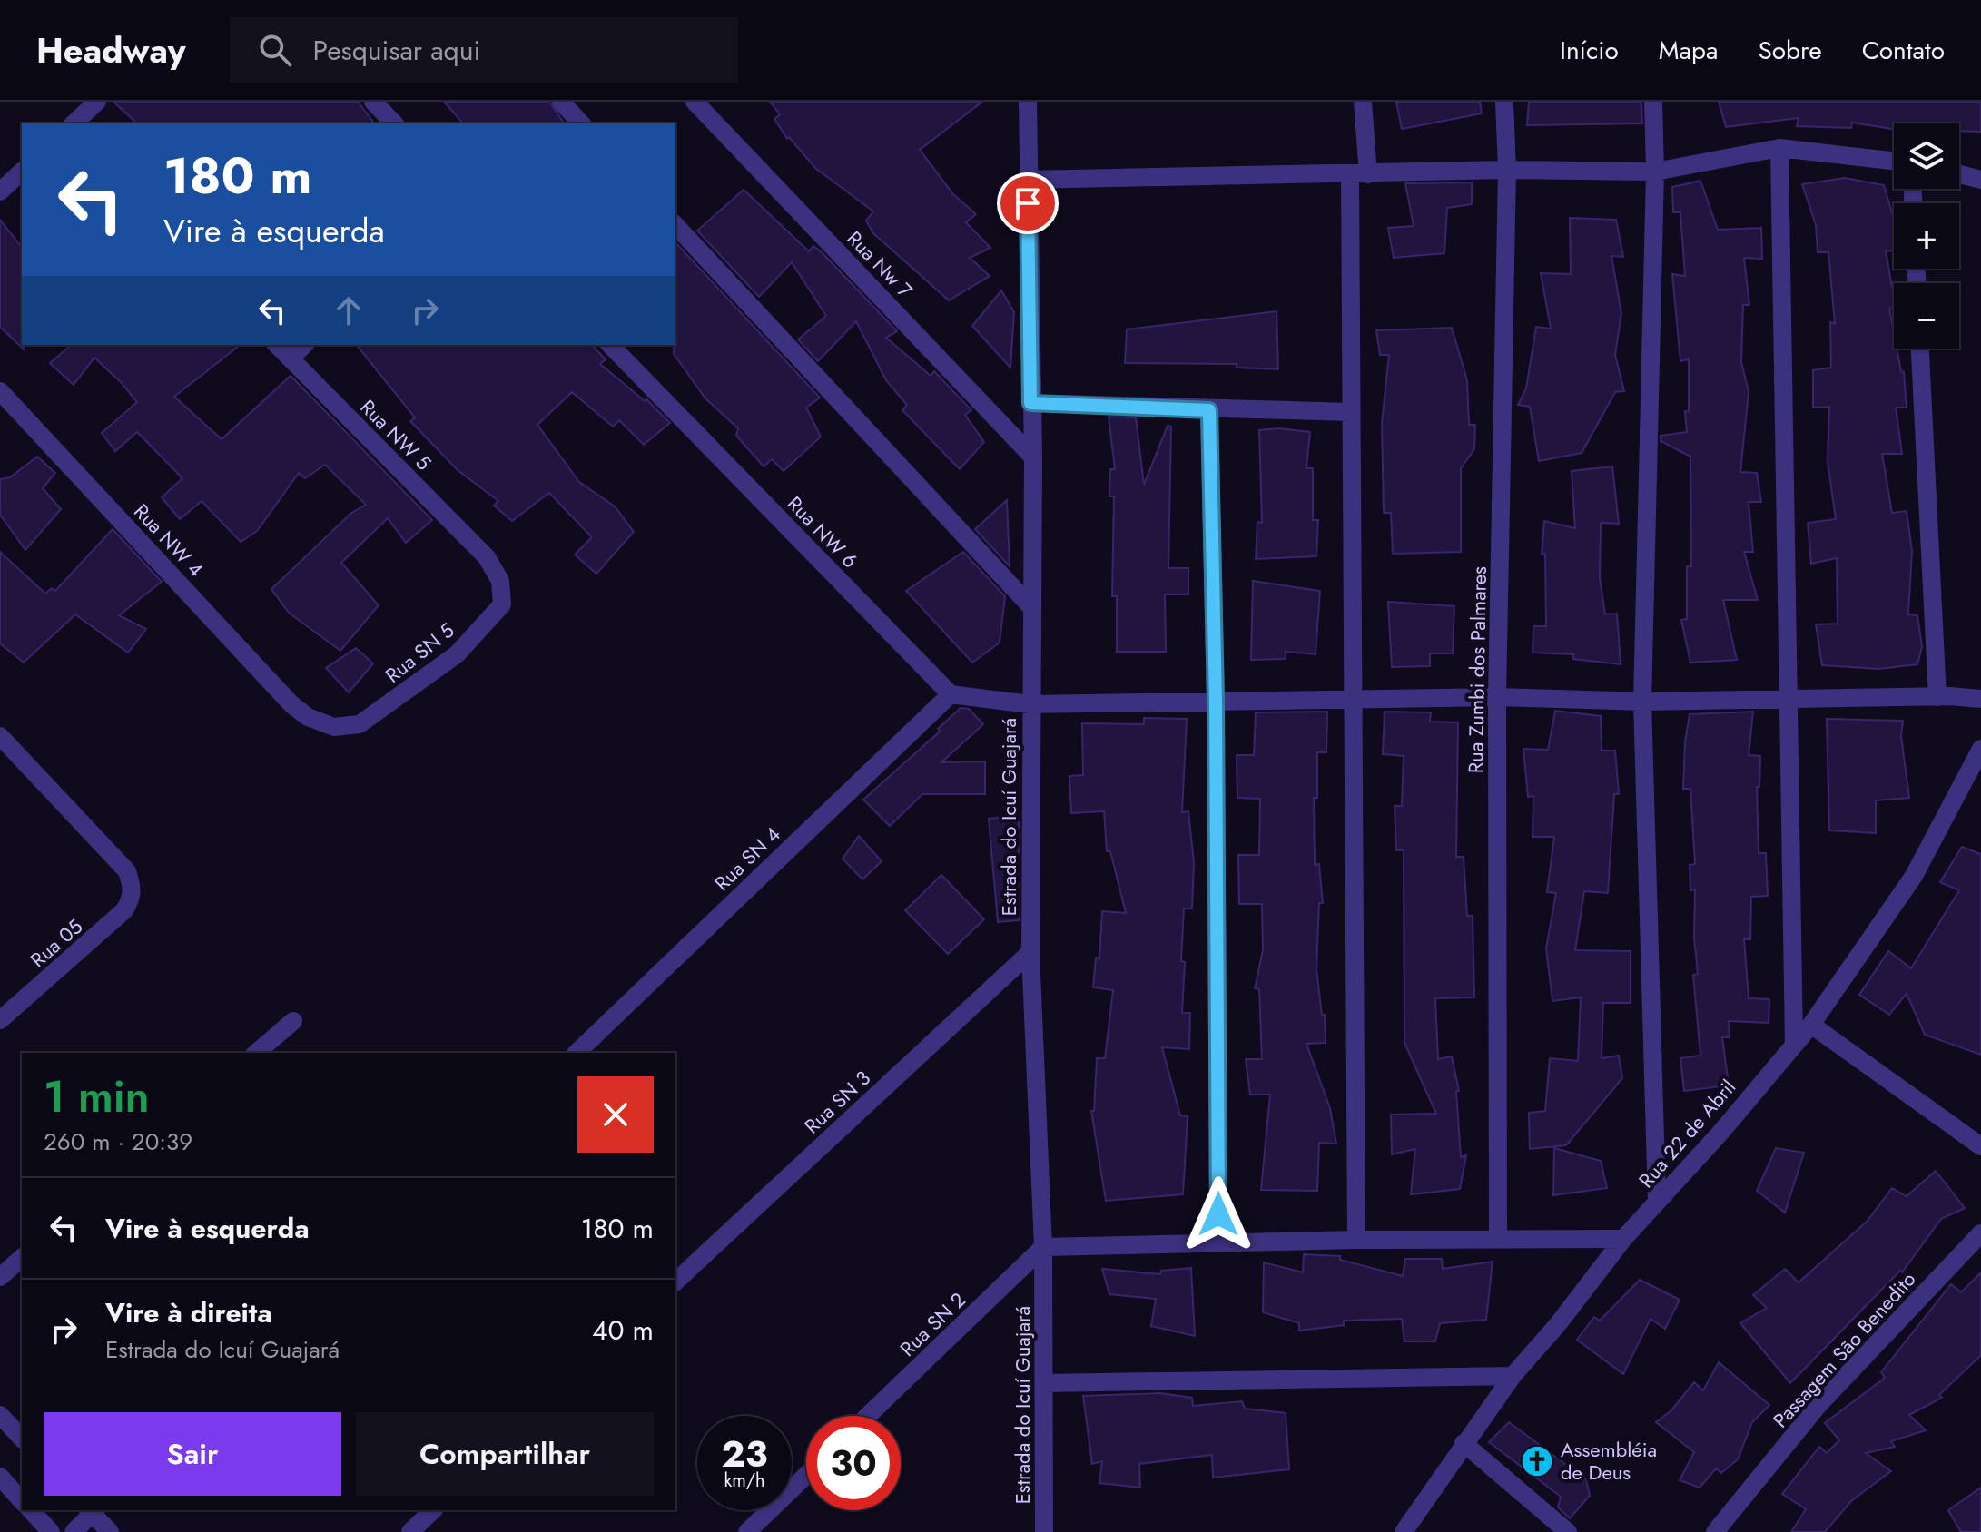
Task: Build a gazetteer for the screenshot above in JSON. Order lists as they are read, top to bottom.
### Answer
{
  "streets": {
    "street": [
      "Rua Nw 7",
      "Rua NW 5",
      "Rua NW 6",
      "Rua NW 4",
      "Rua SN 5",
      "Rua Zumbi dos Palmares",
      "Estrada do Icuí Guajará",
      "Rua SN 4",
      "Rua 05",
      "Rua SN 3",
      "Rua 22 de Abril",
      "Rua SN 2",
      "Passagem São Benedito"
    ]
  },
  "crossings": [
    ["Rua Nw 7", "Estrada do Icuí Guajará"],
    ["Rua NW 5", "Rua SN 5"],
    ["Rua NW 6", "Rua SN 4"],
    ["Rua NW 4", "Rua SN 5"],
    ["Estrada do Icuí Guajará", "Rua SN 3"],
    ["Estrada do Icuí Guajará", "Rua SN 2"]
  ],
  "places": {
    "church": ["Assembléia de Deus"]
  },
  "page": {
    "header": "Headway",
    "search": "Pesquisar aqui",
    "nav": [
      "Início",
      "Mapa",
      "Sobre",
      "Contato"
    ],
    "map_buttons": ["+", "−"],
    "turn": ["180 m", "Vire à esquerda"],
    "heading": ["1 min", "260 m · 20:39"],
    "list": [
      {
        "name": "Vire à esquerda",
        "value": "180 m"
      },
      {
        "name": "Vire à direita",
        "note": "Estrada do Icuí Guajará",
        "value": "40 m"
      }
    ],
    "buttons": ["Sair", "Compartilhar"],
    "speed": "23 km/h",
    "limit": "30"
  }
}
